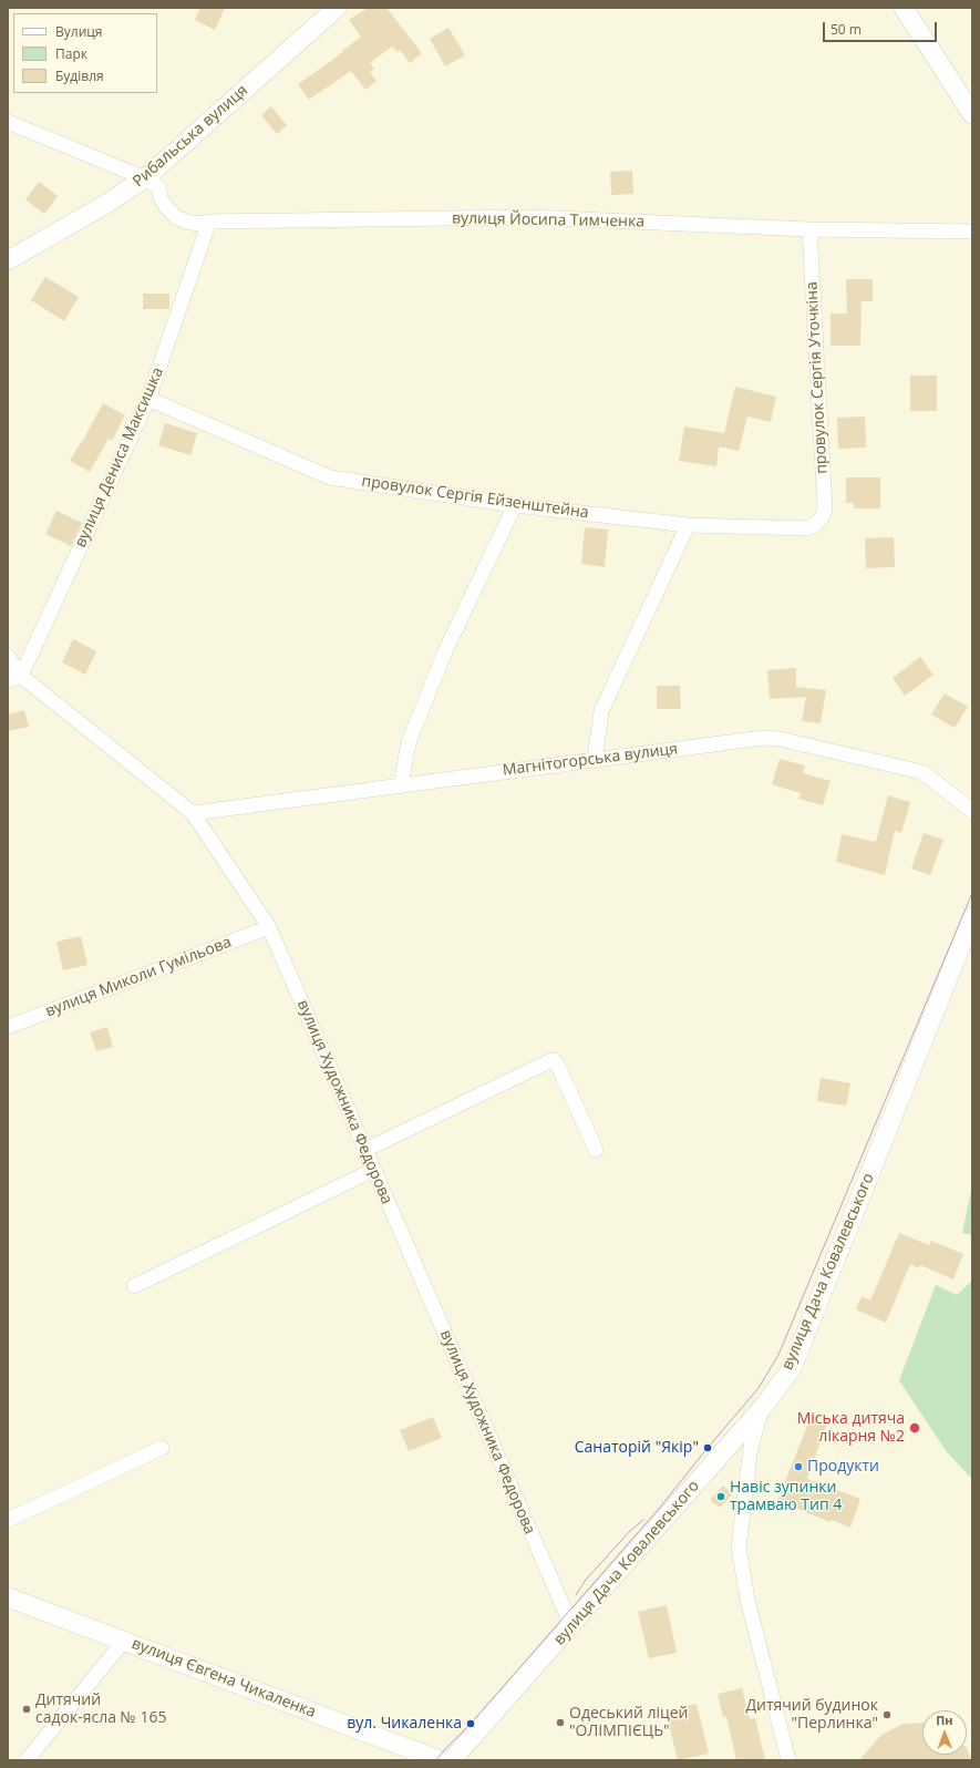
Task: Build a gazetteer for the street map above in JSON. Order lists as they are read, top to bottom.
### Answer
{
  "streets": {
    "street": [
      "Рибальська вулиця",
      "вулиця Йосипа Тимченка",
      "провулок Сергія Уточкіна",
      "вулиця Дениса Максишка",
      "провулок Сергія Ейзенштейна",
      "Магнітогорська вулиця",
      "вулиця Миколи Гумільова",
      "вулиця Художника Федорова",
      "вулиця Дача Ковалевського",
      "вулиця Євгена Чикаленка"
    ]
  },
  "crossings": [
    ["Рибальська вулиця", "вулиця Йосипа Тимченка"],
    ["вулиця Йосипа Тимченка", "провулок Сергія Уточкіна"],
    ["вулиця Йосипа Тимченка", "вулиця Дениса Максишка"],
    ["провулок Сергія Уточкіна", "провулок Сергія Ейзенштейна"],
    ["вулиця Дениса Максишка", "провулок Сергія Ейзенштейна"],
    ["вулиця Дениса Максишка", "вулиця Художника Федорова"],
    ["Магнітогорська вулиця", "вулиця Художника Федорова"],
    ["вулиця Миколи Гумільова", "вулиця Художника Федорова"],
    ["вулиця Художника Федорова", "вулиця Дача Ковалевського"]
  ],
  "places": [
    "Міська дитяча лікарня №2",
    "Санаторій \"Якір\"",
    "Продукти",
    "Навіс зупинки трамваю Тип 4",
    "Дитячий садок-ясла № 165",
    "Дитячий будинок \"Перлинка\"",
    "Одеський ліцей \"ОЛІМПІЄЦЬ\"",
    "вул. Чикаленка"
  ],
  "legend": ["Вулиця", "Парк", "Будівля"],
  "scale_bar": "50 m",
  "north": "top"
}
